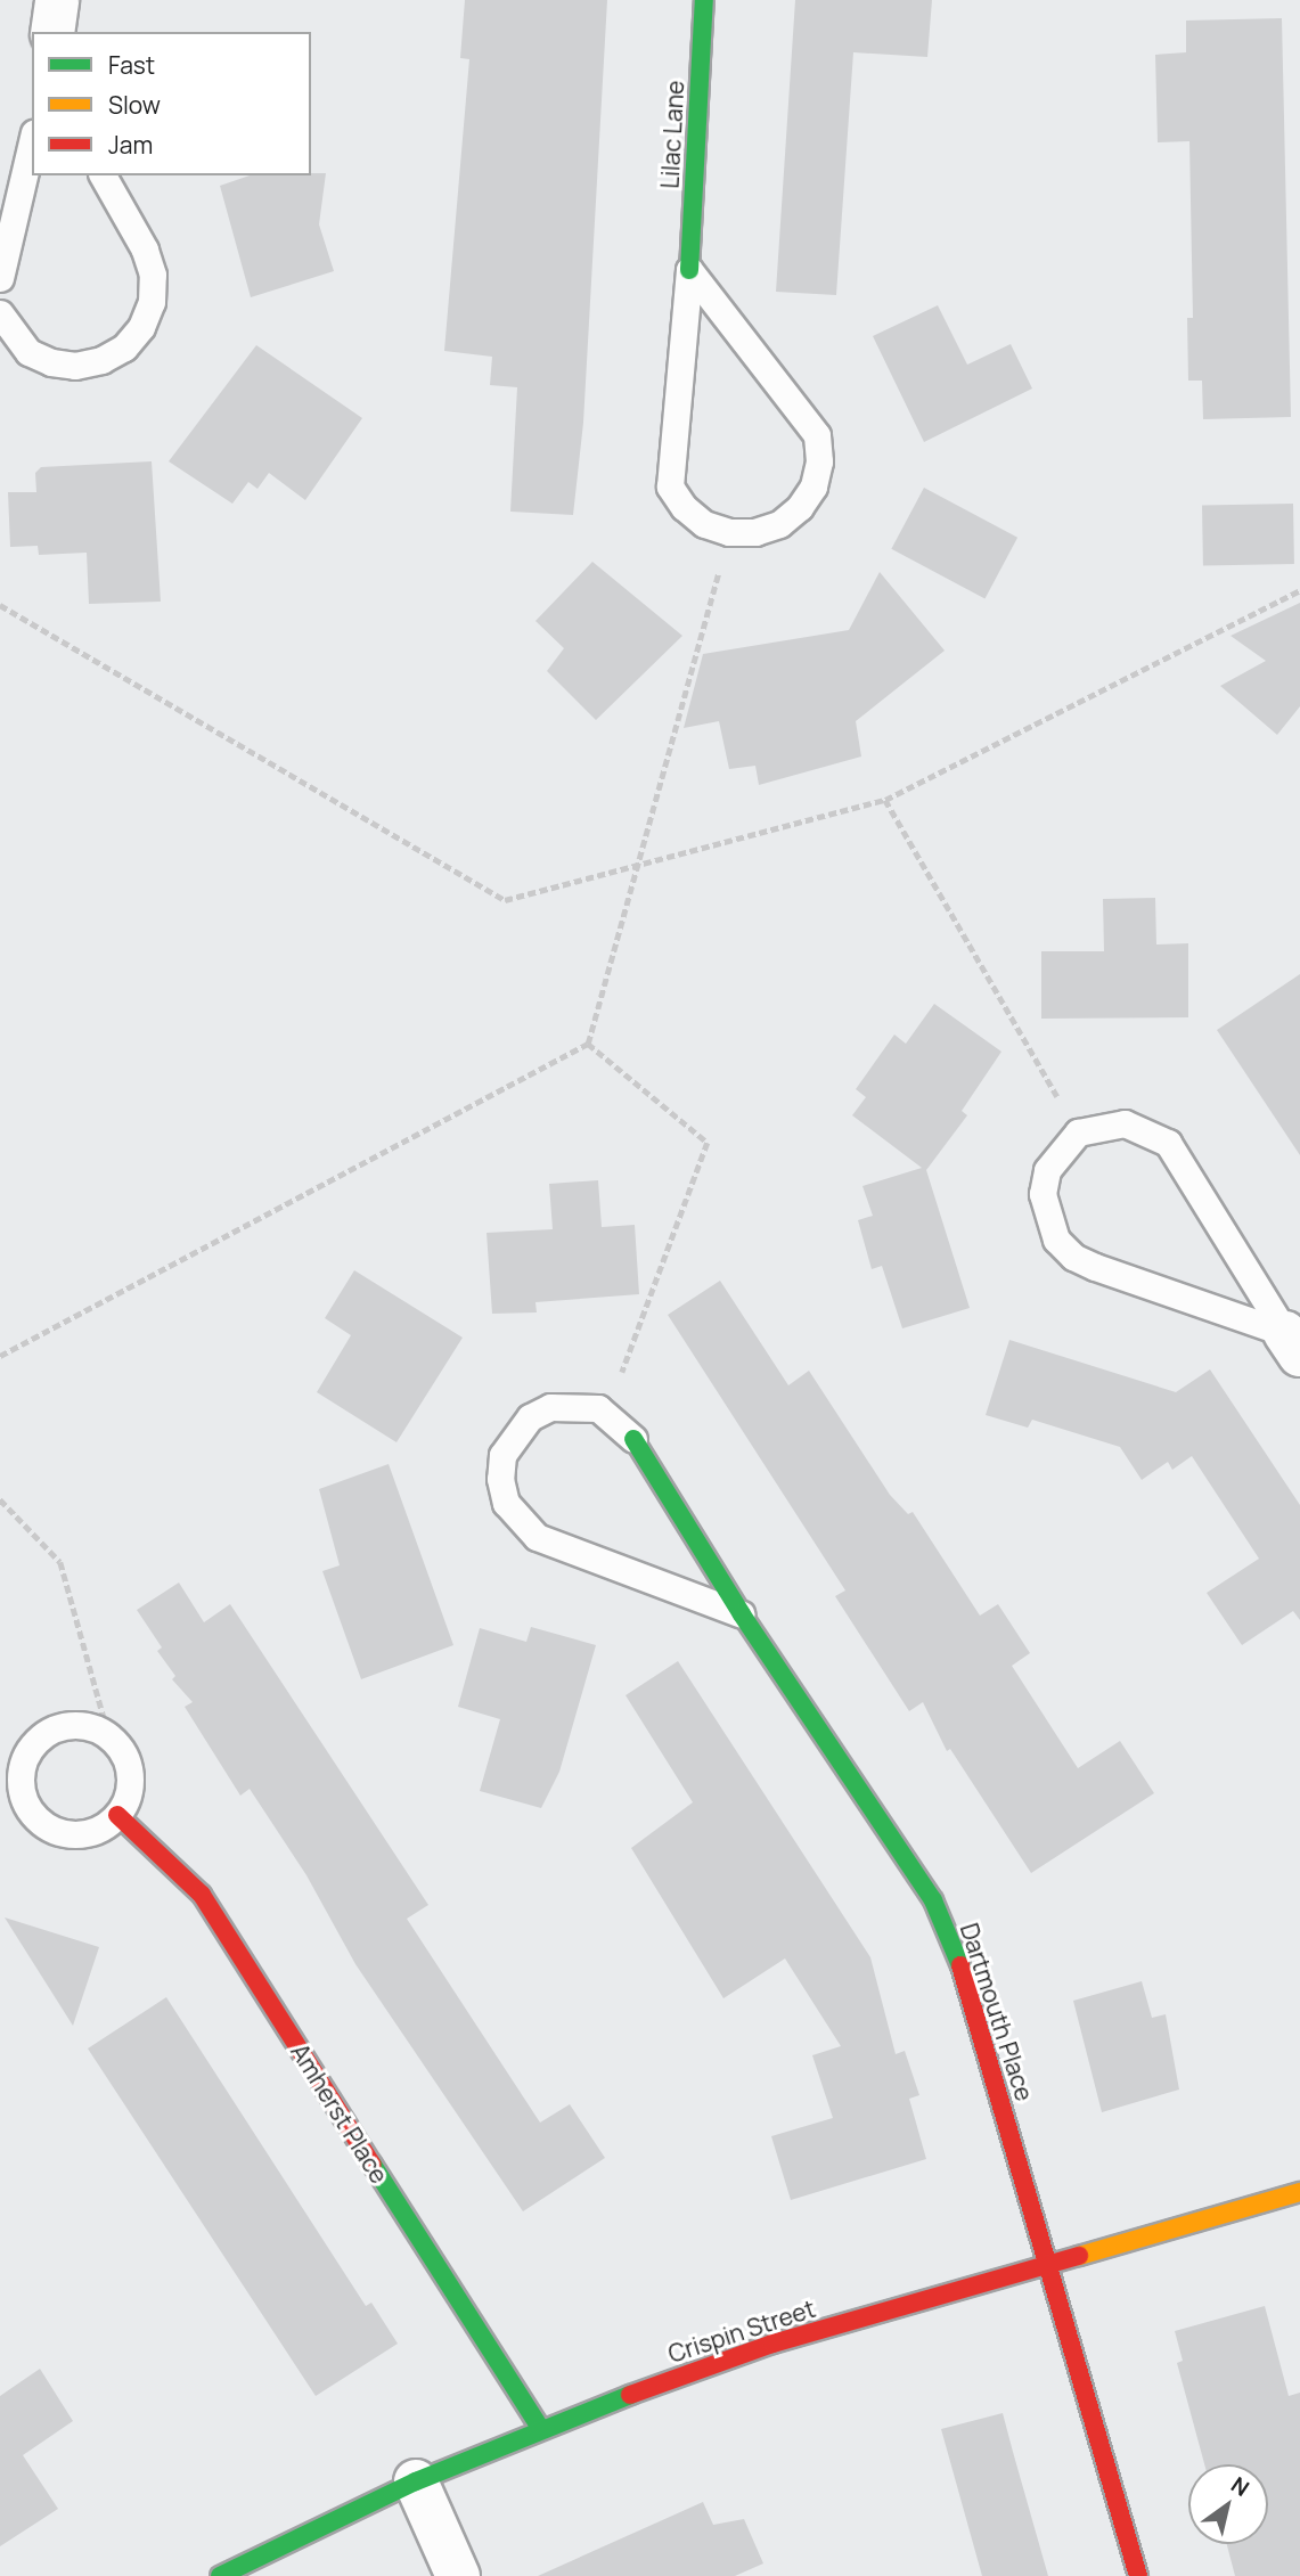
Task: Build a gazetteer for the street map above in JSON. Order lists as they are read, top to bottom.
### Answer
{
  "streets": {
    "street": [
      "Lilac Lane",
      "Dartmouth Place",
      "Amherst Place",
      "Crispin Street"
    ]
  },
  "crossings": [
    ["Dartmouth Place", "Crispin Street"],
    ["Amherst Place", "Crispin Street"]
  ],
  "legend": ["Fast", "Slow", "Jam"],
  "north": "top right"
}
